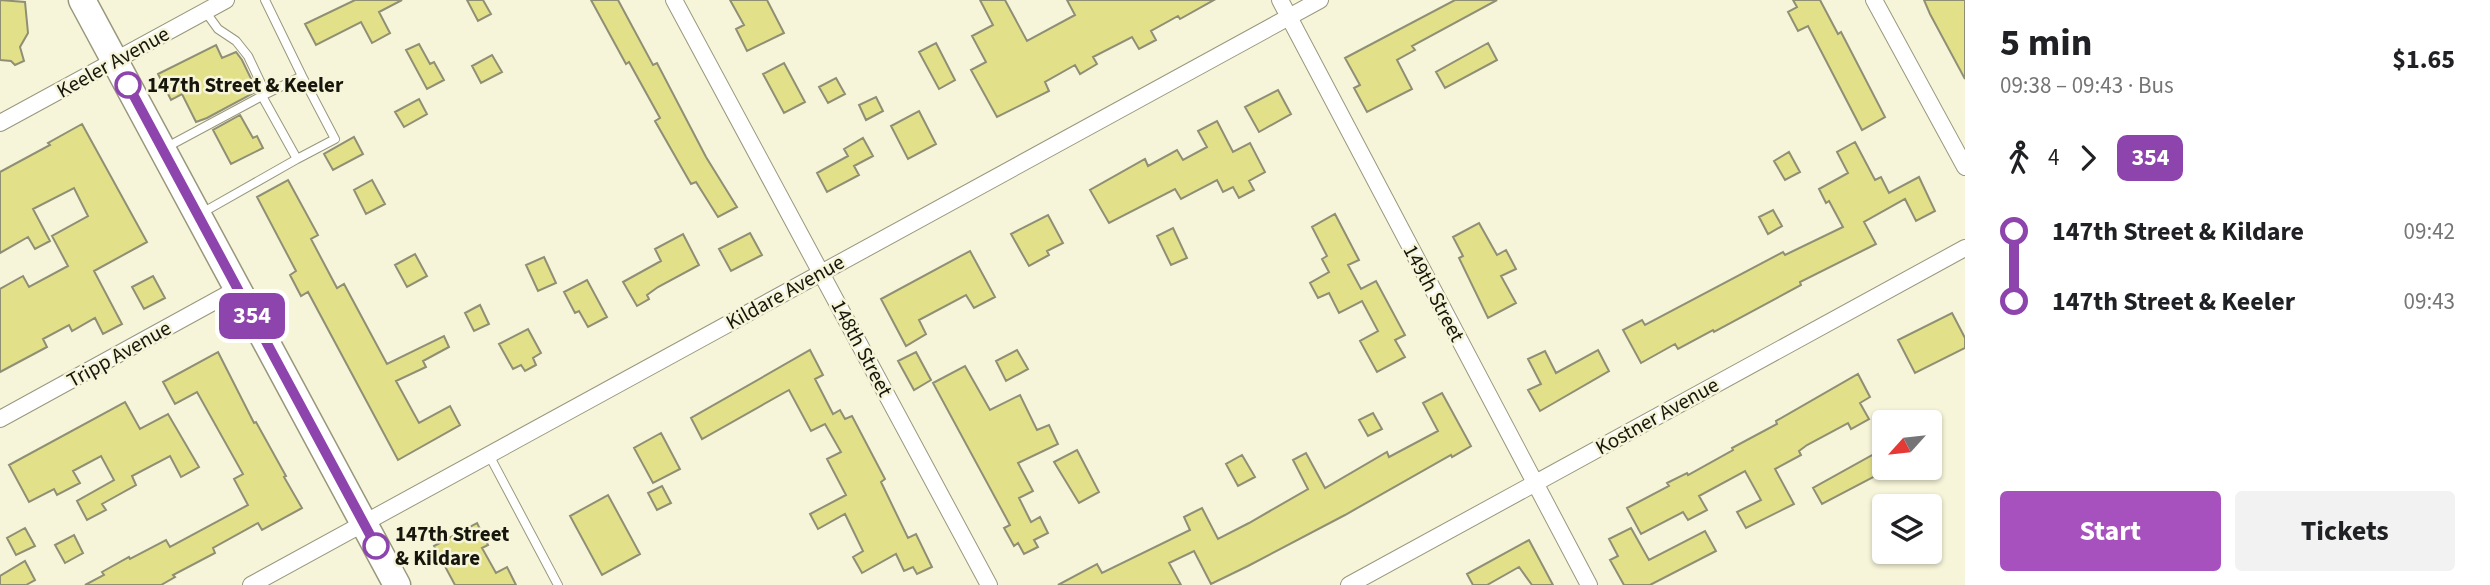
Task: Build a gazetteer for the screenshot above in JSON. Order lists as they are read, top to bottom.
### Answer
{
  "streets": {
    "street": [
      "Keeler Avenue",
      "Kildare Avenue",
      "149th Street",
      "148th Street",
      "Tripp Avenue",
      "Kostner Avenue"
    ]
  },
  "crossings": [
    ["Kildare Avenue", "149th Street"],
    ["Kildare Avenue", "148th Street"],
    ["149th Street", "Kostner Avenue"]
  ],
  "places": ["147th Street & Keeler", "147th Street & Kildare"],
  "lines": ["bus line 354"],
  "north": "bottom left",
  "page": {
    "on_map": "354",
    "heading": ["5 min", "09:38 – 09:43 · Bus", "$1.65"],
    "legs": ["4", "354"],
    "list": [
      {
        "name": "147th Street & Kildare",
        "value": "09:42"
      },
      {
        "name": "147th Street & Keeler",
        "value": "09:43"
      }
    ],
    "buttons": ["Start", "Tickets"]
  }
}
